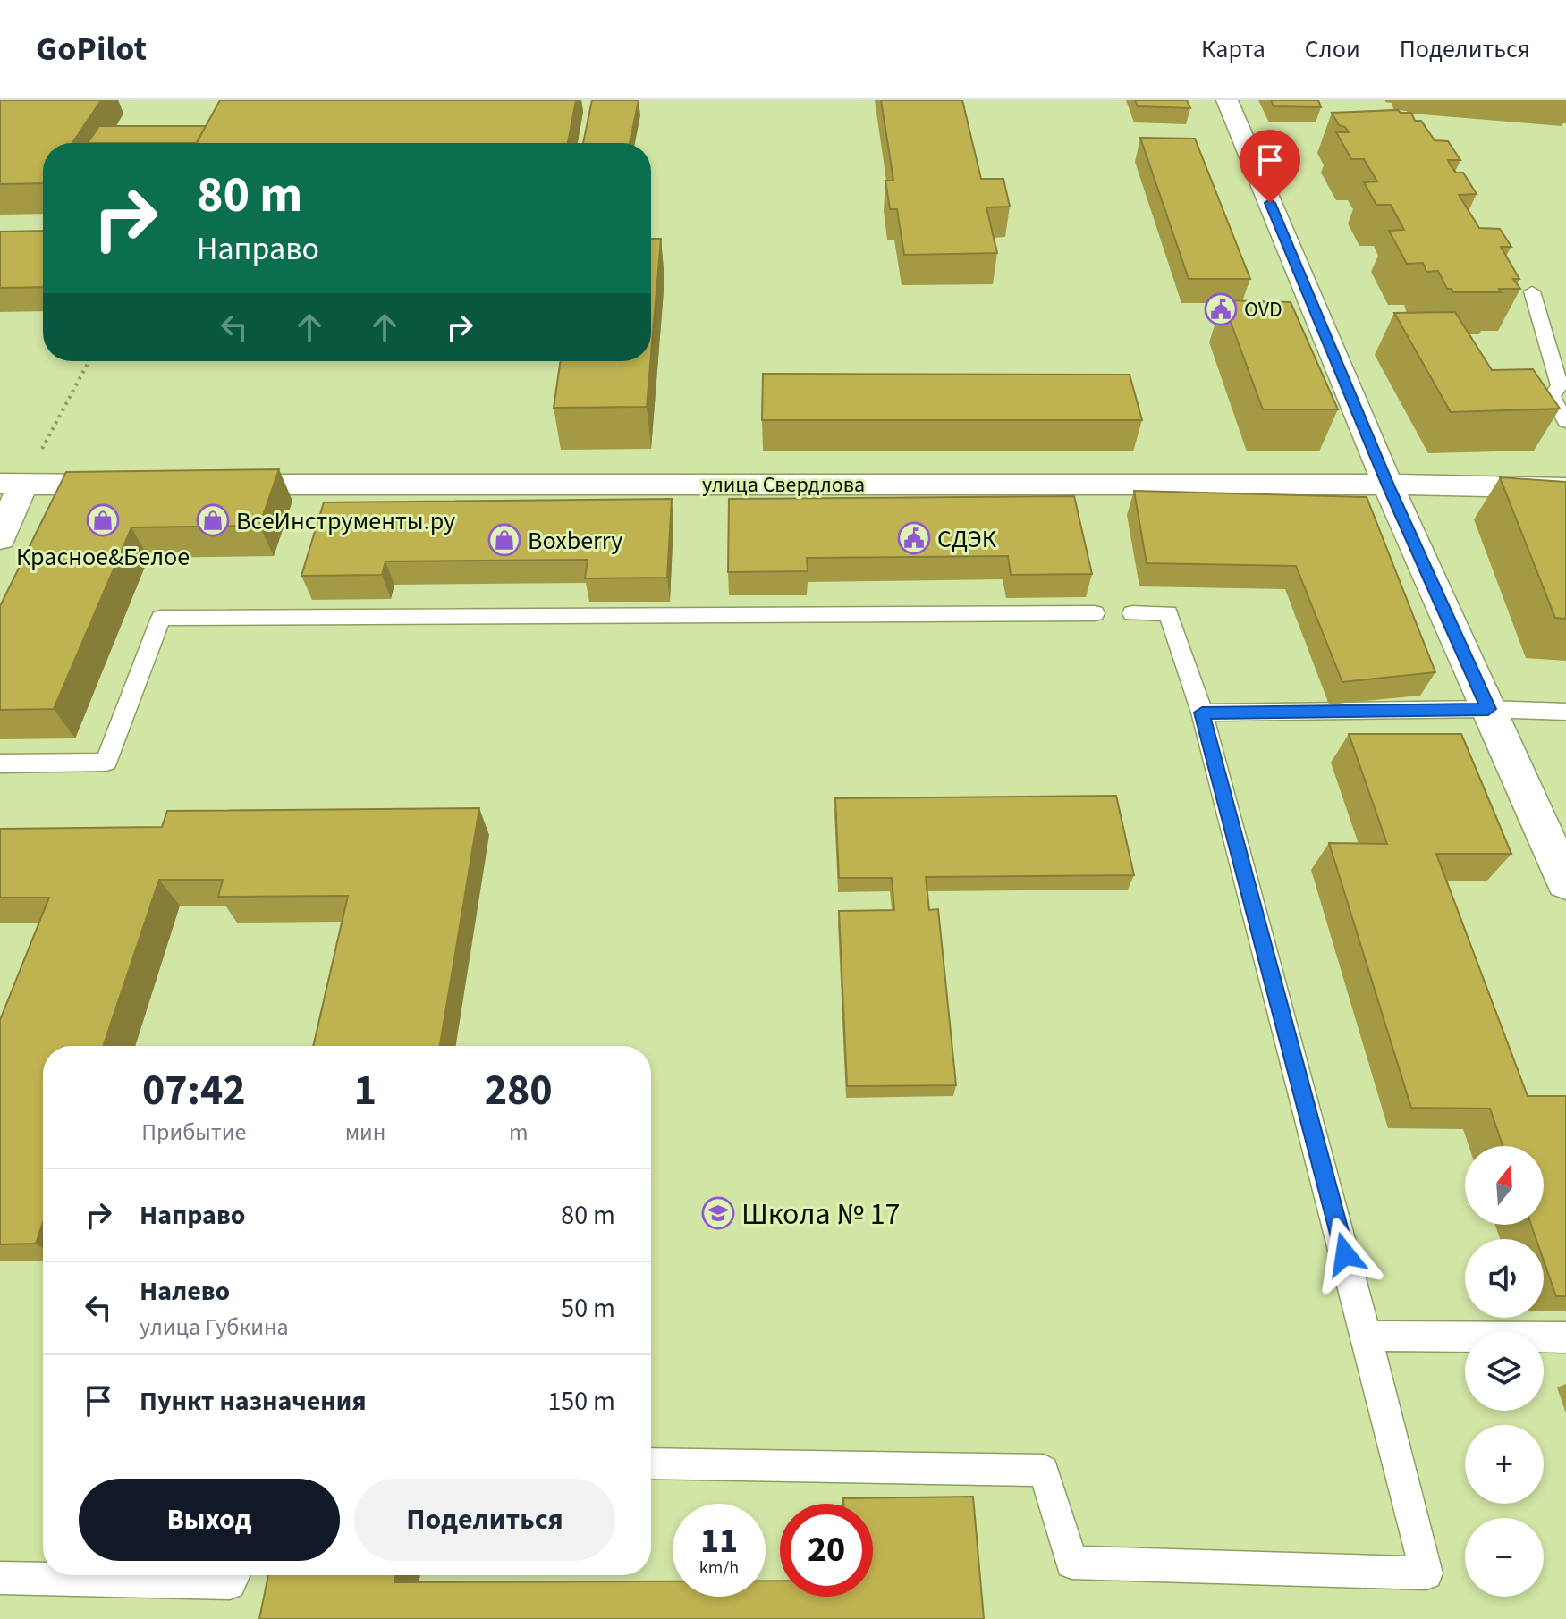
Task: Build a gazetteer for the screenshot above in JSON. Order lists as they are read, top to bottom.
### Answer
{
  "streets": {
    "street": ["улица Свердлова"]
  },
  "places": {
    "public building": ["OVD", "СДЭК"],
    "shop": ["Красное&Белое", "ВсеИнструменты.ру", "Boxberry"],
    "school or university": ["Школа № 17"]
  },
  "north": "top",
  "page": {
    "header": "GoPilot",
    "nav": ["Карта", "Слои", "Поделиться"],
    "turn": ["80 m", "Направо"],
    "eta": [
      "07:42",
      "Прибытие",
      "1",
      "мин",
      "280",
      "m"
    ],
    "map_buttons": ["+", "−"],
    "list": [
      {
        "name": "Направо",
        "value": "80 m"
      },
      {
        "name": "Налево",
        "note": "улица Губкина",
        "value": "50 m"
      },
      {
        "name": "Пункт назначения",
        "value": "150 m"
      }
    ],
    "buttons": ["Выход", "Поделиться"],
    "speed": "11 km/h",
    "limit": "20"
  }
}
